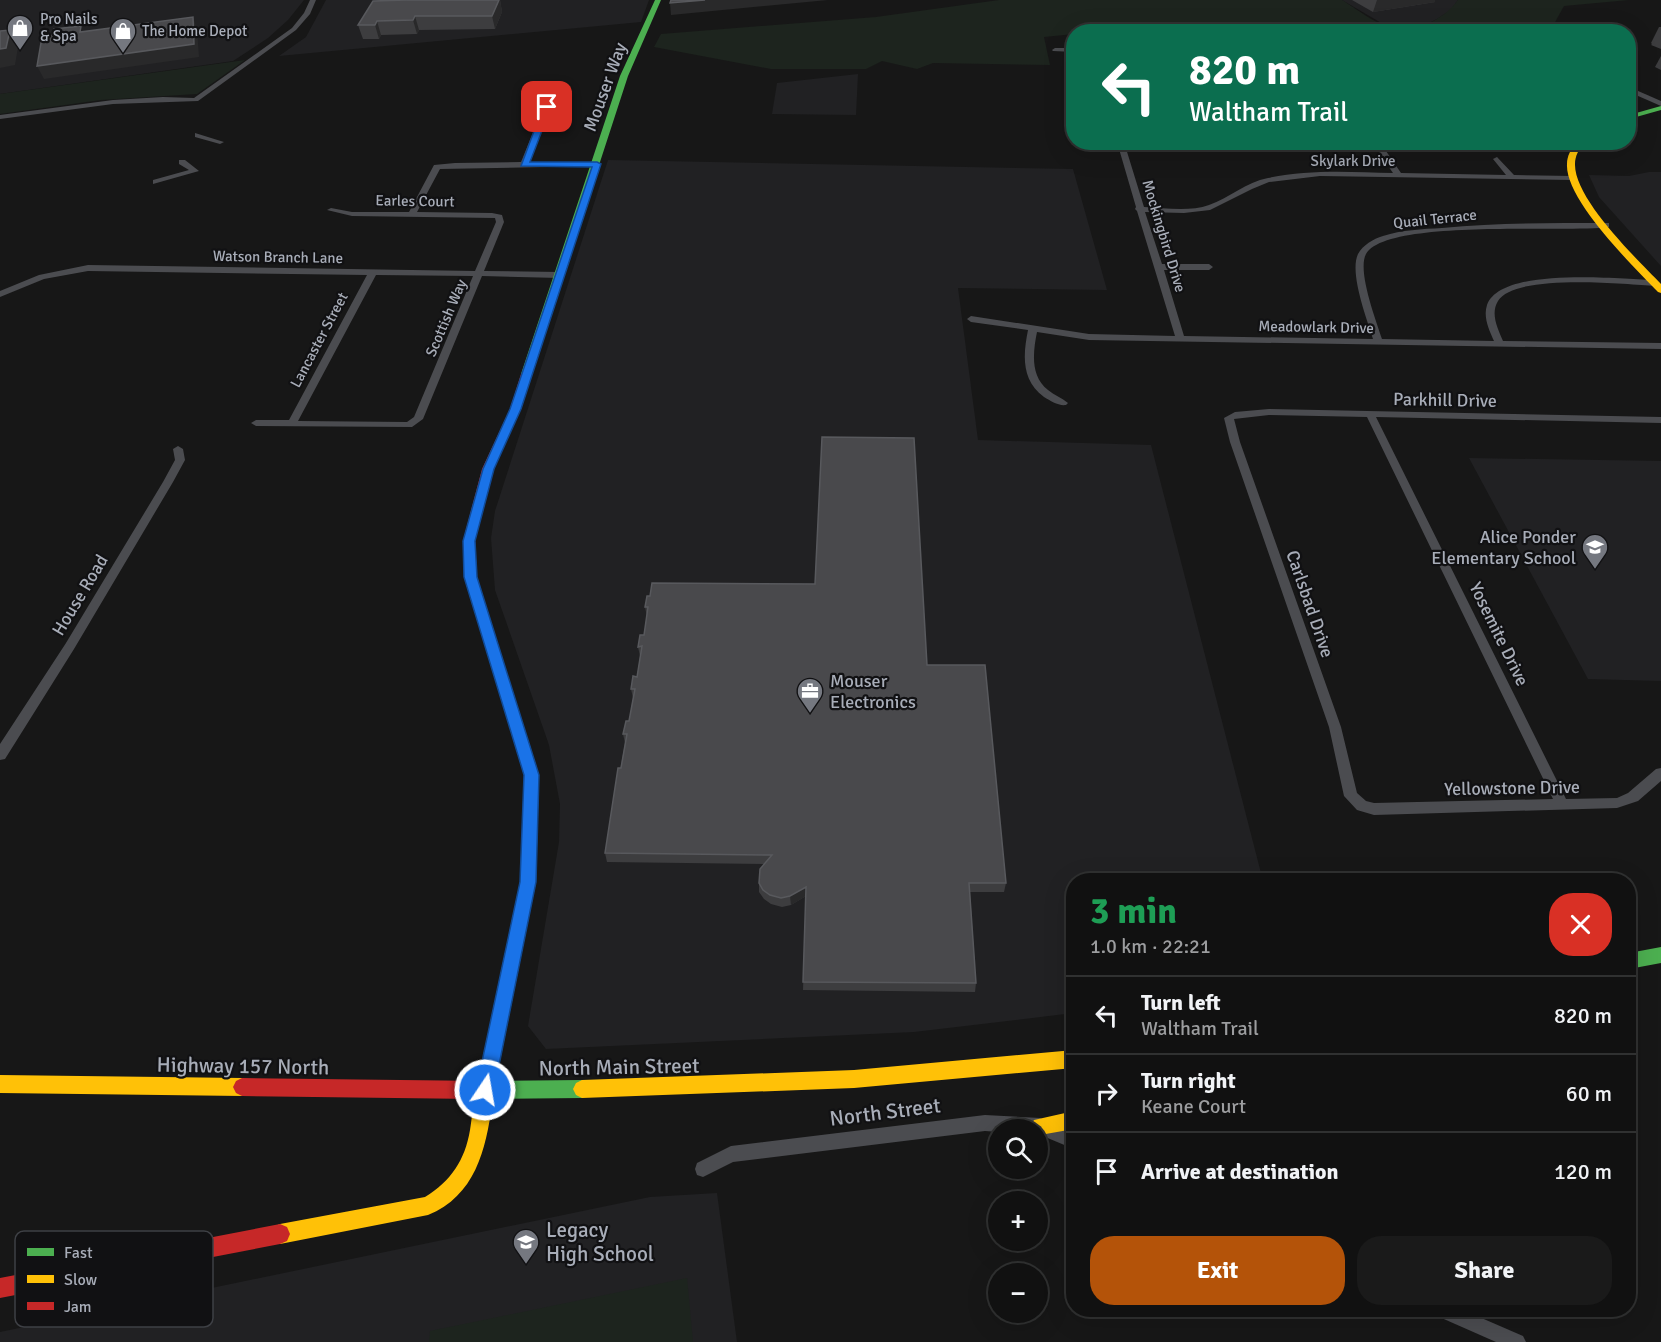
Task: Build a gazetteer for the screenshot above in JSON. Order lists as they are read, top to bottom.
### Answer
{
  "streets": {
    "street": [
      "Mouser Way",
      "Skylark Drive",
      "Earles Court",
      "Quail Terrace",
      "Mockingbird Drive",
      "Watson Branch Lane",
      "Scottish Way",
      "Meadowlark Drive",
      "Lancaster Street",
      "Parkhill Drive",
      "House Road",
      "Carlsbad Drive",
      "Yosemite Drive",
      "Yellowstone Drive",
      "Highway 157 North",
      "North Main Street",
      "North Street"
    ]
  },
  "crossings": [
    ["Mouser Way", "Watson Branch Lane"],
    ["Mouser Way", "Highway 157 North"],
    ["Mouser Way", "North Main Street"],
    ["Skylark Drive", "Mockingbird Drive"],
    ["Earles Court", "Scottish Way"],
    ["Quail Terrace", "Meadowlark Drive"],
    ["Mockingbird Drive", "Meadowlark Drive"],
    ["Watson Branch Lane", "Scottish Way"],
    ["Watson Branch Lane", "Lancaster Street"],
    ["Scottish Way", "Lancaster Street"],
    ["Parkhill Drive", "Carlsbad Drive"],
    ["Parkhill Drive", "Yosemite Drive"],
    ["Carlsbad Drive", "Yellowstone Drive"],
    ["Yosemite Drive", "Yellowstone Drive"],
    ["Highway 157 North", "North Main Street"]
  ],
  "places": {
    "shop": ["Pro Nails & Spa", "The Home Depot"],
    "school or university": ["Alice Ponder Elementary School", "Legacy High School"],
    "office": ["Mouser Electronics"]
  },
  "legend": ["Fast", "Slow", "Jam"],
  "page": {
    "turn": ["820 m", "Waltham Trail"],
    "heading": ["3 min", "1.0 km · 22:21"],
    "list": [
      {
        "name": "Turn left",
        "note": "Waltham Trail",
        "value": "820 m"
      },
      {
        "name": "Turn right",
        "note": "Keane Court",
        "value": "60 m"
      },
      {
        "name": "Arrive at destination",
        "value": "120 m"
      }
    ],
    "map_buttons": ["+", "−"],
    "buttons": ["Exit", "Share"]
  }
}
